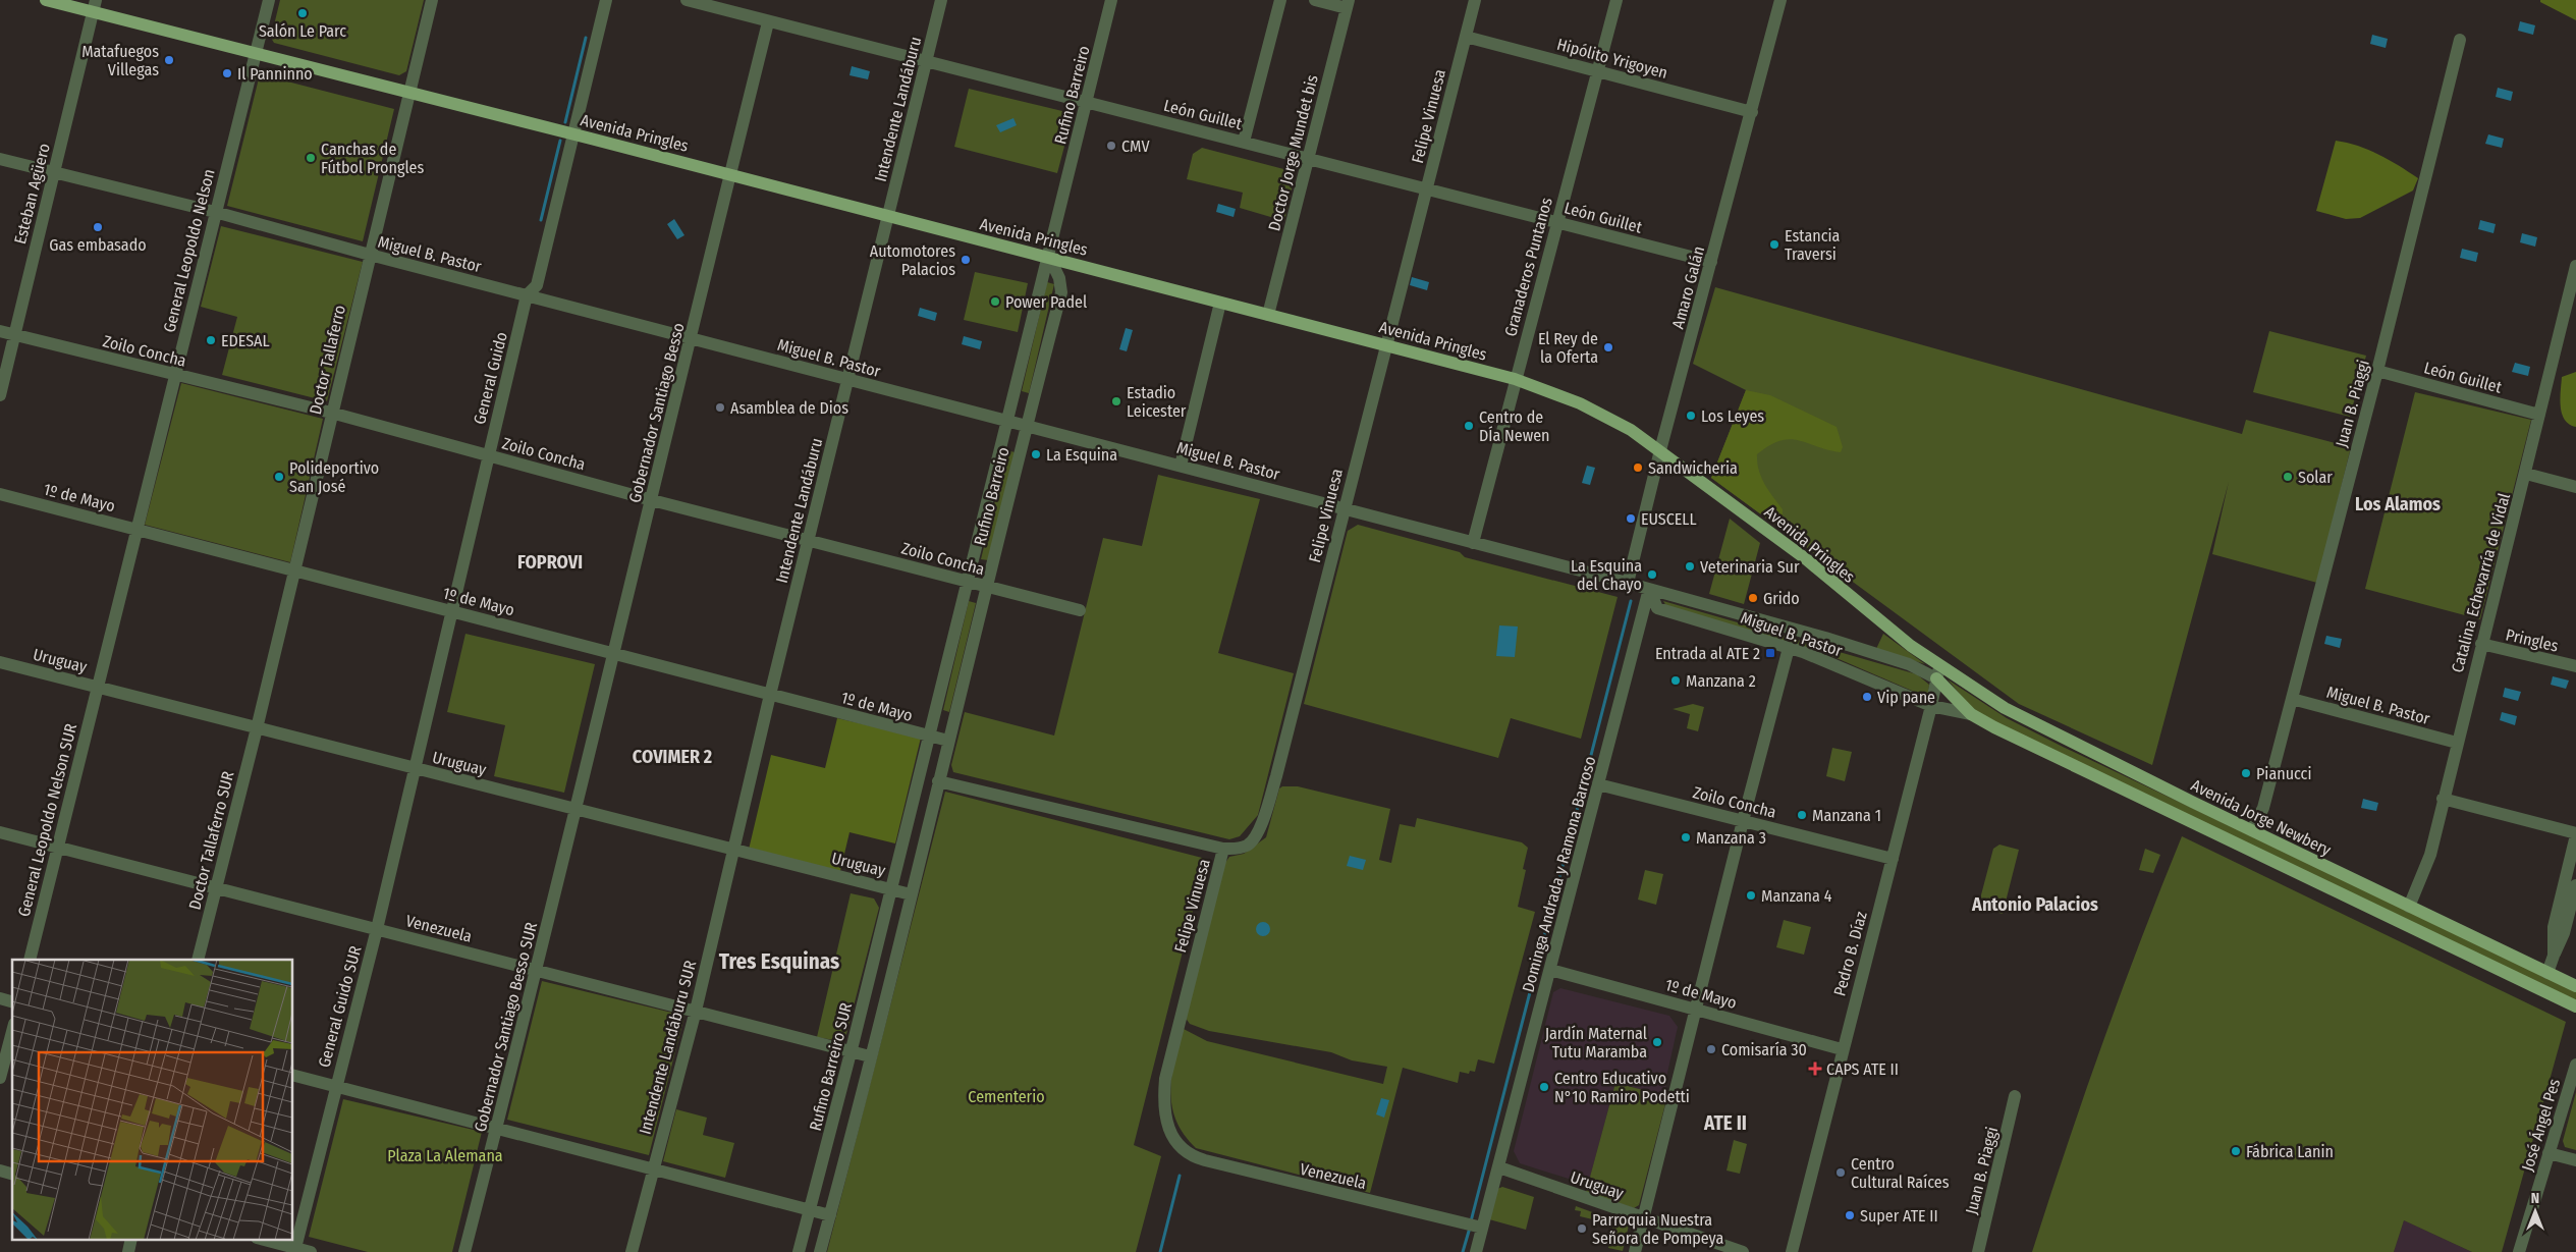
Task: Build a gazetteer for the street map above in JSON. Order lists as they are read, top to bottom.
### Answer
{
  "streets": {
    "main road": ["Avenida Pringles", "Avenida Jorge Newbery"],
    "street": [
      "Hipólito Yrigoyen",
      "Rufino Barreiro",
      "Intendente Landáburu",
      "León Guillet",
      "Felipe Vinuesa",
      "Doctor Jorge Mundet bis",
      "Esteban Agüero",
      "General Leopoldo Nelson",
      "Miguel B. Pastor",
      "Granaderos Puntanos",
      "Amaro Galán",
      "Zoilo Concha",
      "Doctor Tallaferro",
      "General Guido",
      "Juan B. Piaggi",
      "Gobernador Santiago Besso",
      "1º de Mayo",
      "Catalina Echevarría de Vidal",
      "Pringles",
      "Uruguay",
      "General Leopoldo Nelson SUR",
      "Doctor Tallaferro SUR",
      "Dominga Andrada y Ramona Barroso",
      "Venezuela",
      "Pedro B. Díaz",
      "General Guido SUR",
      "Gobernador Santiago Besso SUR",
      "Intendente Landáburu SUR",
      "Rufino Barreiro SUR",
      "José Ángel Pes"
    ]
  },
  "crossings": [
    ["Hipólito Yrigoyen", "Felipe Vinuesa"],
    ["Hipólito Yrigoyen", "Granaderos Puntanos"],
    ["Hipólito Yrigoyen", "Amaro Galán"],
    ["Rufino Barreiro", "León Guillet"],
    ["Rufino Barreiro", "Avenida Pringles"],
    ["Rufino Barreiro", "Miguel B. Pastor"],
    ["Rufino Barreiro", "Zoilo Concha"],
    ["Rufino Barreiro", "1º de Mayo"],
    ["Rufino Barreiro", "Uruguay"],
    ["Rufino Barreiro", "Rufino Barreiro SUR"],
    ["Intendente Landáburu", "León Guillet"],
    ["Intendente Landáburu", "Avenida Pringles"],
    ["Intendente Landáburu", "Miguel B. Pastor"],
    ["Intendente Landáburu", "Zoilo Concha"],
    ["Intendente Landáburu", "1º de Mayo"],
    ["Intendente Landáburu", "Uruguay"],
    ["Intendente Landáburu", "Intendente Landáburu SUR"],
    ["León Guillet", "Felipe Vinuesa"],
    ["León Guillet", "Doctor Jorge Mundet bis"],
    ["León Guillet", "Granaderos Puntanos"],
    ["León Guillet", "Amaro Galán"],
    ["León Guillet", "Juan B. Piaggi"],
    ["León Guillet", "Gobernador Santiago Besso"],
    ["León Guillet", "Catalina Echevarría de Vidal"],
    ["Felipe Vinuesa", "Avenida Pringles"],
    ["Felipe Vinuesa", "Miguel B. Pastor"],
    ["Felipe Vinuesa", "Venezuela"],
    ["Avenida Pringles", "Doctor Jorge Mundet bis"],
    ["Avenida Pringles", "Esteban Agüero"],
    ["Avenida Pringles", "General Leopoldo Nelson"],
    ["Avenida Pringles", "Granaderos Puntanos"],
    ["Avenida Pringles", "Amaro Galán"],
    ["Avenida Pringles", "Doctor Tallaferro"],
    ["Avenida Pringles", "General Guido"],
    ["Avenida Pringles", "Gobernador Santiago Besso"],
    ["Avenida Pringles", "Avenida Jorge Newbery"],
    ["Avenida Pringles", "Pedro B. Díaz"],
    ["Esteban Agüero", "Miguel B. Pastor"],
    ["Esteban Agüero", "Zoilo Concha"],
    ["General Leopoldo Nelson", "Miguel B. Pastor"],
    ["General Leopoldo Nelson", "Zoilo Concha"],
    ["General Leopoldo Nelson", "1º de Mayo"],
    ["General Leopoldo Nelson", "Uruguay"],
    ["General Leopoldo Nelson", "General Leopoldo Nelson SUR"],
    ["Miguel B. Pastor", "Granaderos Puntanos"],
    ["Miguel B. Pastor", "Amaro Galán"],
    ["Miguel B. Pastor", "Doctor Tallaferro"],
    ["Miguel B. Pastor", "General Guido"],
    ["Miguel B. Pastor", "Juan B. Piaggi"],
    ["Miguel B. Pastor", "Gobernador Santiago Besso"],
    ["Miguel B. Pastor", "Catalina Echevarría de Vidal"],
    ["Miguel B. Pastor", "Avenida Jorge Newbery"],
    ["Miguel B. Pastor", "Dominga Andrada y Ramona Barroso"],
    ["Miguel B. Pastor", "Pedro B. Díaz"],
    ["Zoilo Concha", "Doctor Tallaferro"],
    ["Zoilo Concha", "General Guido"],
    ["Zoilo Concha", "Gobernador Santiago Besso"],
    ["Zoilo Concha", "Dominga Andrada y Ramona Barroso"],
    ["Zoilo Concha", "Pedro B. Díaz"],
    ["Doctor Tallaferro", "1º de Mayo"],
    ["Doctor Tallaferro", "Uruguay"],
    ["Doctor Tallaferro", "Doctor Tallaferro SUR"],
    ["General Guido", "1º de Mayo"],
    ["General Guido", "Uruguay"],
    ["General Guido", "General Guido SUR"],
    ["Juan B. Piaggi", "Avenida Jorge Newbery"],
    ["Gobernador Santiago Besso", "1º de Mayo"],
    ["Gobernador Santiago Besso", "Uruguay"],
    ["Gobernador Santiago Besso", "Gobernador Santiago Besso SUR"],
    ["1º de Mayo", "Dominga Andrada y Ramona Barroso"],
    ["1º de Mayo", "Pedro B. Díaz"],
    ["Catalina Echevarría de Vidal", "Pringles"],
    ["Catalina Echevarría de Vidal", "Avenida Jorge Newbery"],
    ["Uruguay", "General Leopoldo Nelson SUR"],
    ["Uruguay", "Doctor Tallaferro SUR"],
    ["Uruguay", "Dominga Andrada y Ramona Barroso"],
    ["Uruguay", "General Guido SUR"],
    ["Uruguay", "Gobernador Santiago Besso SUR"],
    ["Uruguay", "Intendente Landáburu SUR"],
    ["Uruguay", "Rufino Barreiro SUR"],
    ["Avenida Jorge Newbery", "Pedro B. Díaz"],
    ["General Leopoldo Nelson SUR", "Venezuela"],
    ["Doctor Tallaferro SUR", "Venezuela"],
    ["Dominga Andrada y Ramona Barroso", "Venezuela"],
    ["Venezuela", "General Guido SUR"],
    ["Venezuela", "Gobernador Santiago Besso SUR"],
    ["Venezuela", "Intendente Landáburu SUR"],
    ["Venezuela", "Rufino Barreiro SUR"]
  ],
  "districts": [
    "Los Alamos",
    "FOPROVI",
    "COVIMER 2",
    "Antonio Palacios",
    "Tres Esquinas",
    "ATE II"
  ],
  "parks": ["Cementerio", "Plaza La Alemana"],
  "places": {
    "other": [
      "Salón Le Parc",
      "Matafuegos Villegas",
      "Il Panninno",
      "CMV",
      "Canchas de Fútbol Prongles",
      "Gas embasado",
      "Estancia Traversi",
      "Automotores Palacios",
      "Power Padel",
      "EDESAL",
      "El Rey de la Oferta",
      "Estadio Leicester",
      "Asamblea de Dios",
      "Los Leyes",
      "Centro de DÍa Newen",
      "La Esquina",
      "Sandwicheria",
      "Polideportivo San José",
      "Solar",
      "EUSCELL",
      "Veterinaria Sur",
      "La Esquina del Chayo",
      "Grido",
      "Manzana 2",
      "Vip pane",
      "Pianucci",
      "Manzana 1",
      "Manzana 3",
      "Manzana 4",
      "Jardín Maternal Tutu Maramba",
      "Comisaría 30",
      "Centro Educativo N°10 Ramiro Podetti",
      "Fábrica Lanin",
      "Centro Cultural Raíces",
      "Super ATE II",
      "Parroquia Nuestra Señora de Pompeya"
    ],
    "transit": ["Entrada al ATE 2"],
    "health": ["CAPS ATE II"]
  },
  "north": "top"
}
